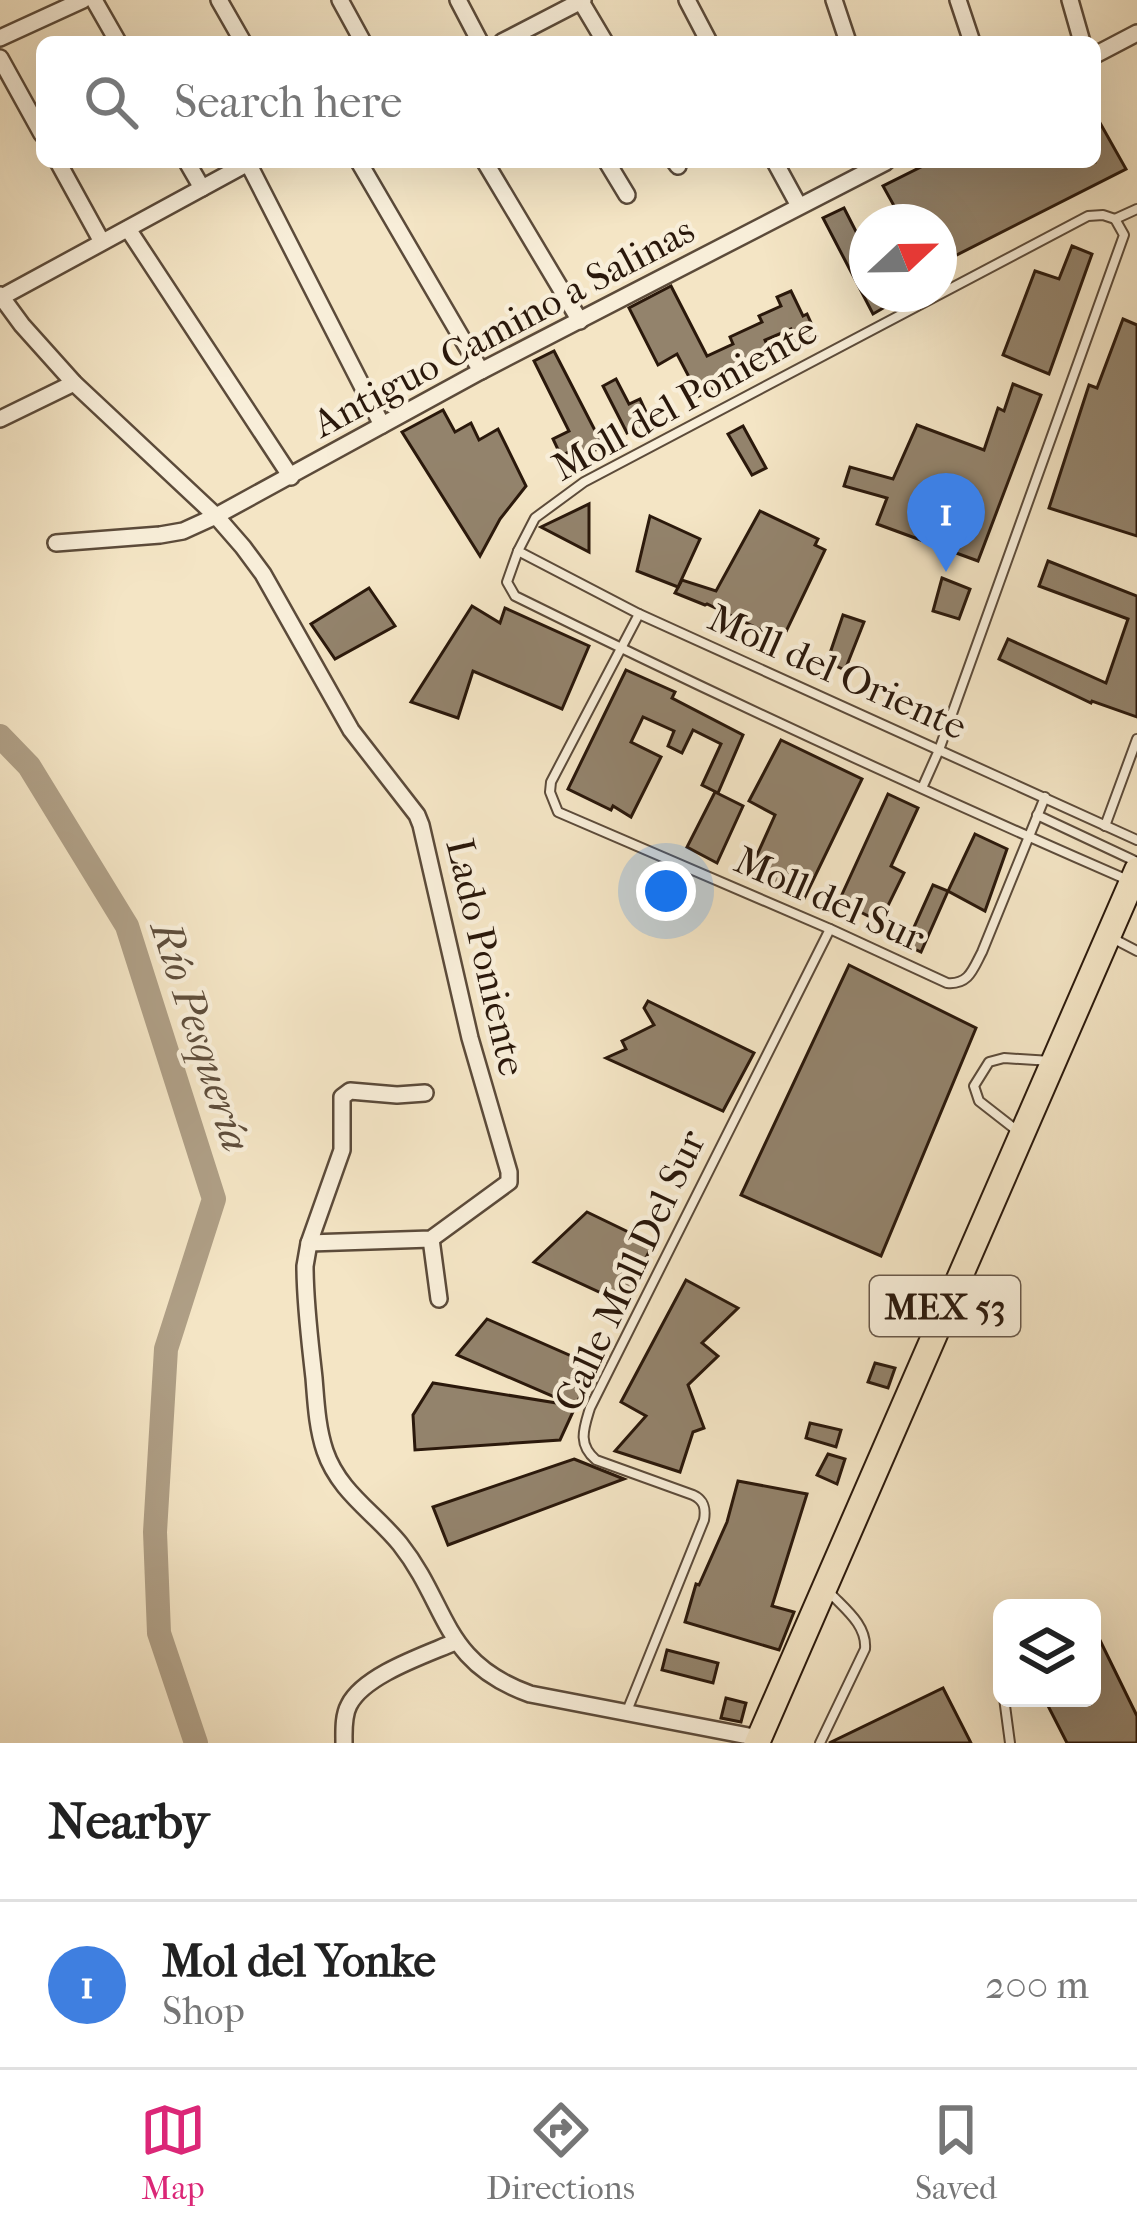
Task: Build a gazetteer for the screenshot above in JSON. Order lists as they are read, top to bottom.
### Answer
{
  "streets": {
    "main road": ["MEX 53"],
    "street": ["Antiguo Camino a Salinas", "Lado Poniente"],
    "lane": [
      "Moll del Poniente",
      "Moll del Oriente",
      "Moll del Sur",
      "Calle Moll Del Sur"
    ]
  },
  "crossings": [
    ["Antiguo Camino a Salinas", "Lado Poniente"],
    ["Moll del Poniente", "Moll del Oriente"],
    ["Moll del Oriente", "Moll del Sur"],
    ["Moll del Sur", "Calle Moll Del Sur"]
  ],
  "water": ["Río Pesquería"],
  "north": "right",
  "page": {
    "search": "Search here",
    "pins": "1",
    "heading": "Nearby",
    "list": [
      {
        "mark": "1",
        "name": "Mol del Yonke",
        "note": "Shop",
        "value": "200 m"
      }
    ],
    "nav": ["Map", "Directions", "Saved"]
  }
}
